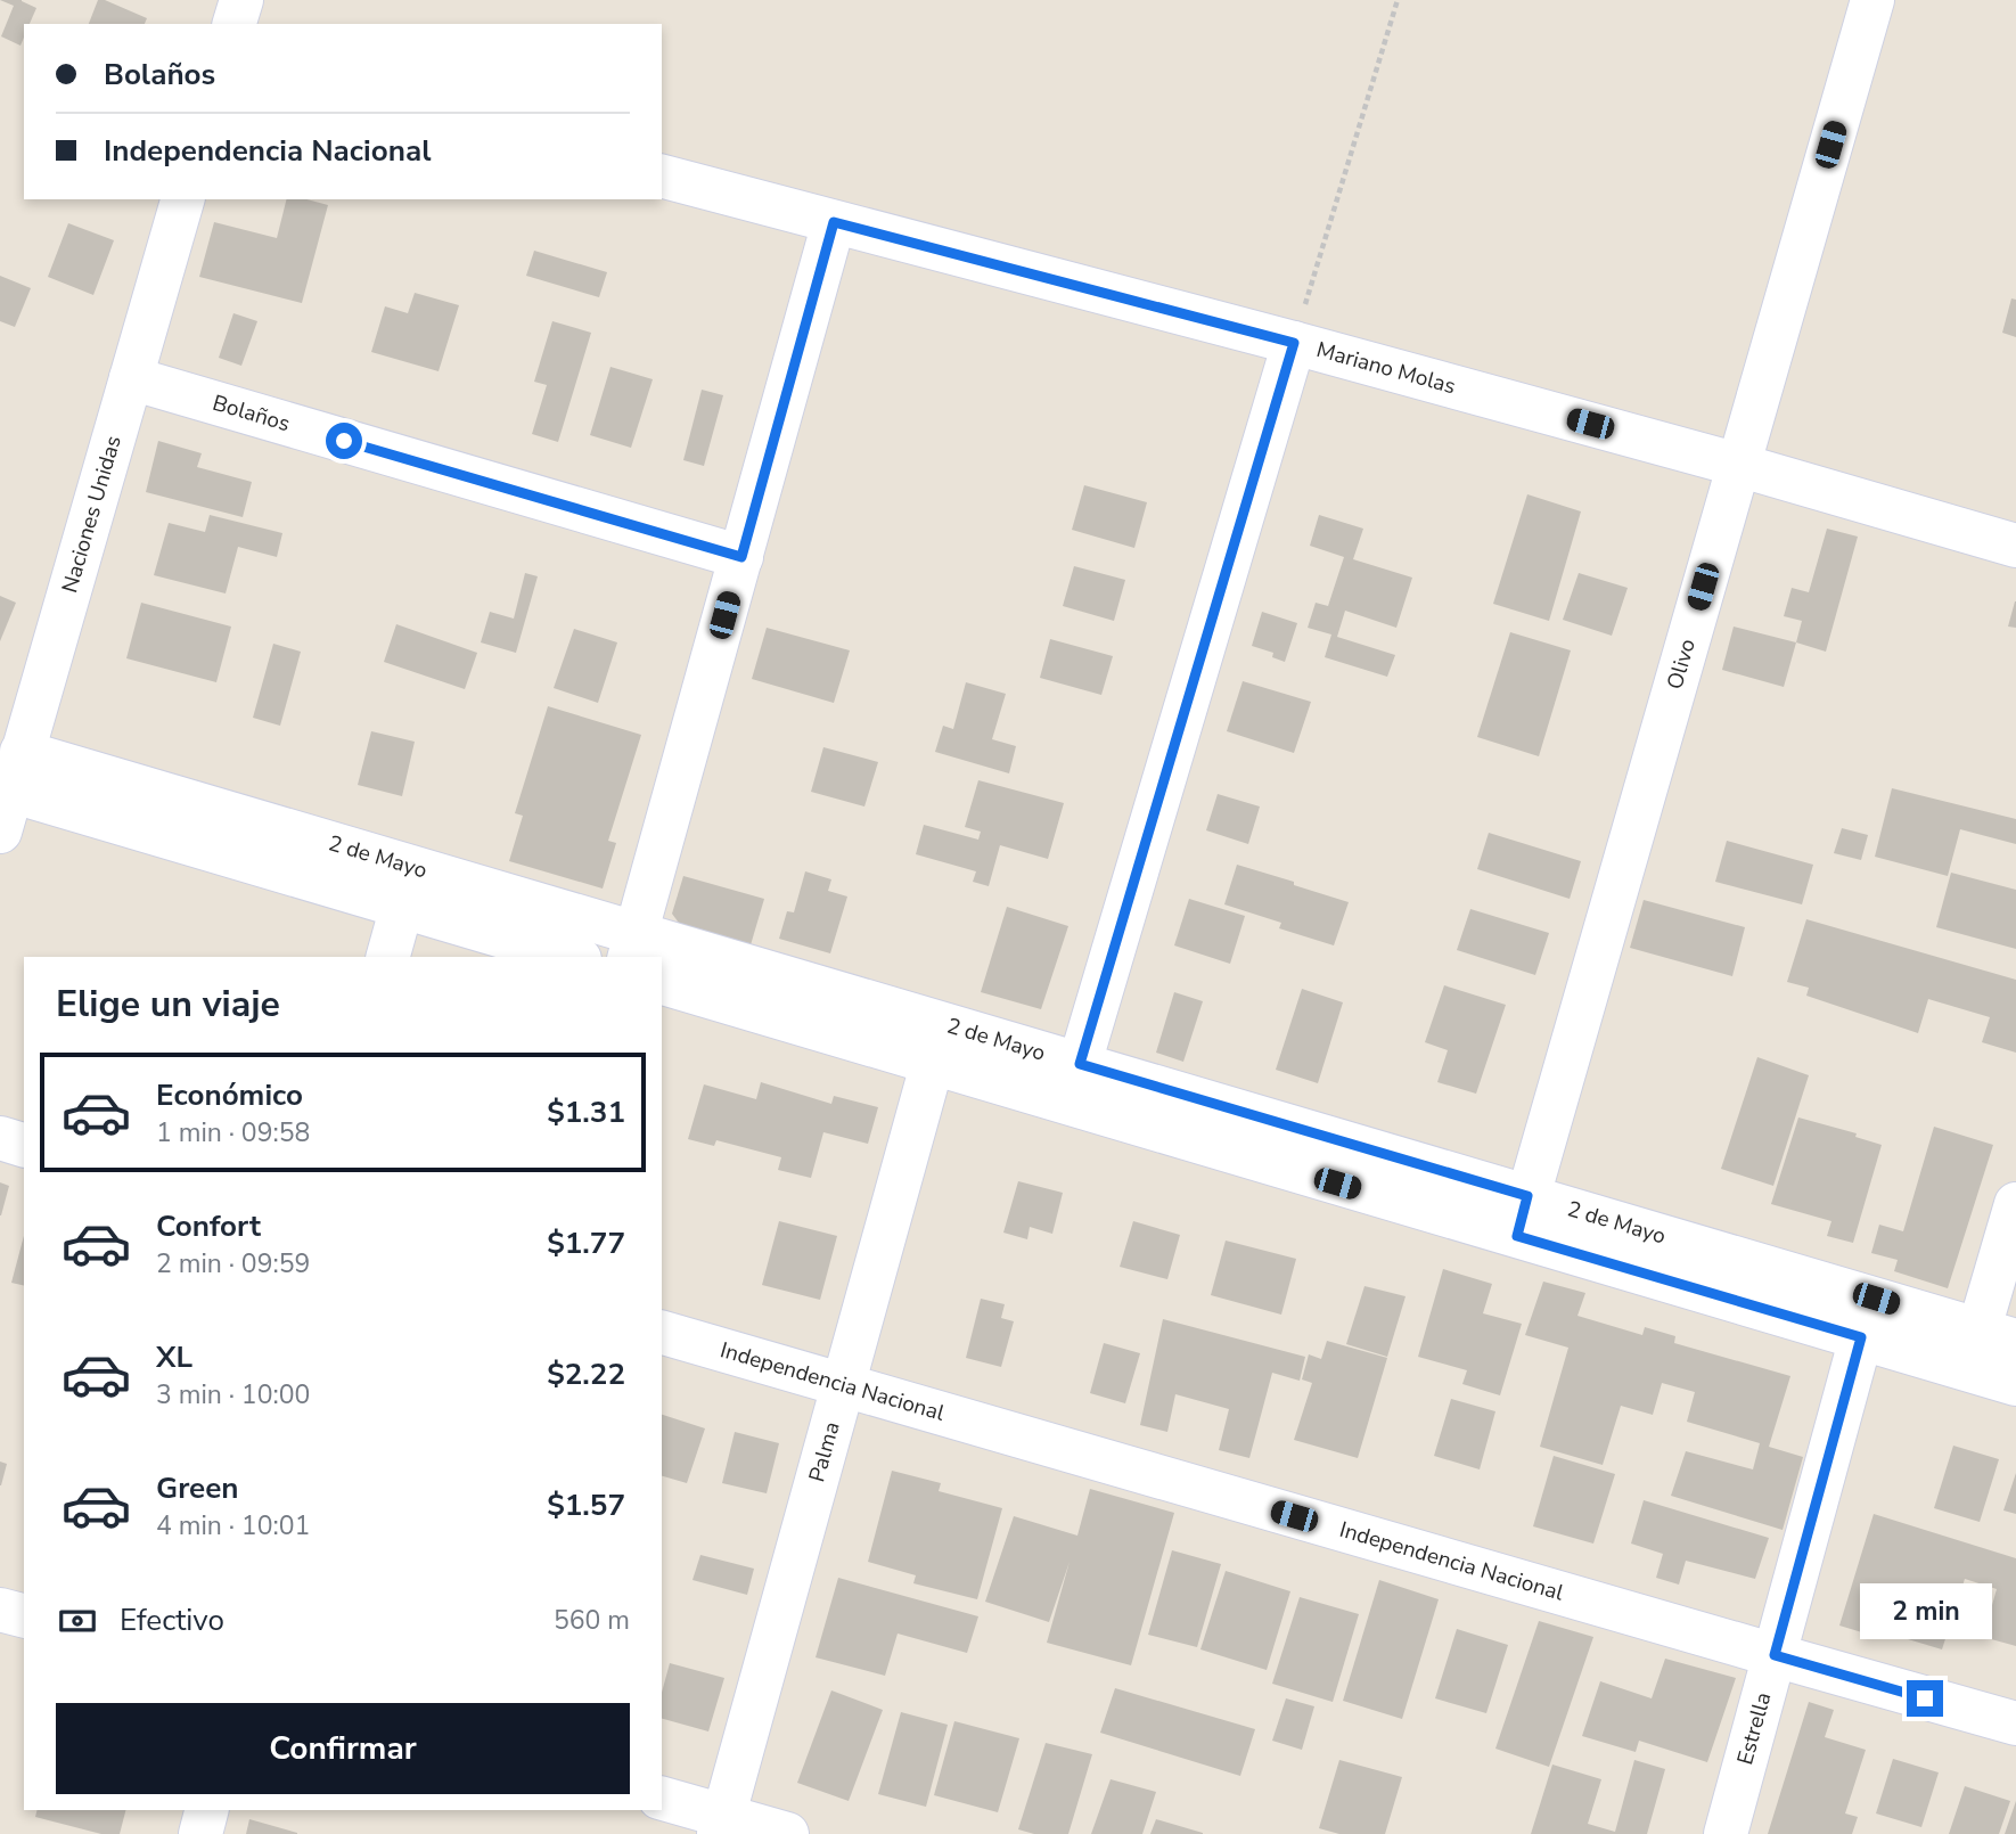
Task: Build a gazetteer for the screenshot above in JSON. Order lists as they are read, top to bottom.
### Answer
{
  "streets": {
    "street": [
      "Mariano Molas",
      "Bolaños",
      "Naciones Unidas",
      "Olivo",
      "2 de Mayo",
      "Independencia Nacional",
      "Palma",
      "Estrella"
    ]
  },
  "crossings": [
    ["Mariano Molas", "Olivo"],
    ["Bolaños", "Naciones Unidas"],
    ["Naciones Unidas", "2 de Mayo"],
    ["Olivo", "2 de Mayo"],
    ["2 de Mayo", "Palma"],
    ["2 de Mayo", "Estrella"],
    ["Independencia Nacional", "Palma"],
    ["Independencia Nacional", "Estrella"]
  ],
  "page": {
    "banner": ["Bolaños", "Independencia Nacional"],
    "heading": "Elige un viaje",
    "list": [
      {
        "name": "Económico",
        "note": "1 min · 09:58",
        "value": "$1.31"
      },
      {
        "name": "Confort",
        "note": "2 min · 09:59",
        "value": "$1.77"
      },
      {
        "name": "XL",
        "note": "3 min · 10:00",
        "value": "$2.22"
      },
      {
        "name": "Green",
        "note": "4 min · 10:01",
        "value": "$1.57"
      }
    ],
    "pay": ["Efectivo", "560 m"],
    "bubble": "2 min",
    "buttons": "Confirmar"
  }
}
